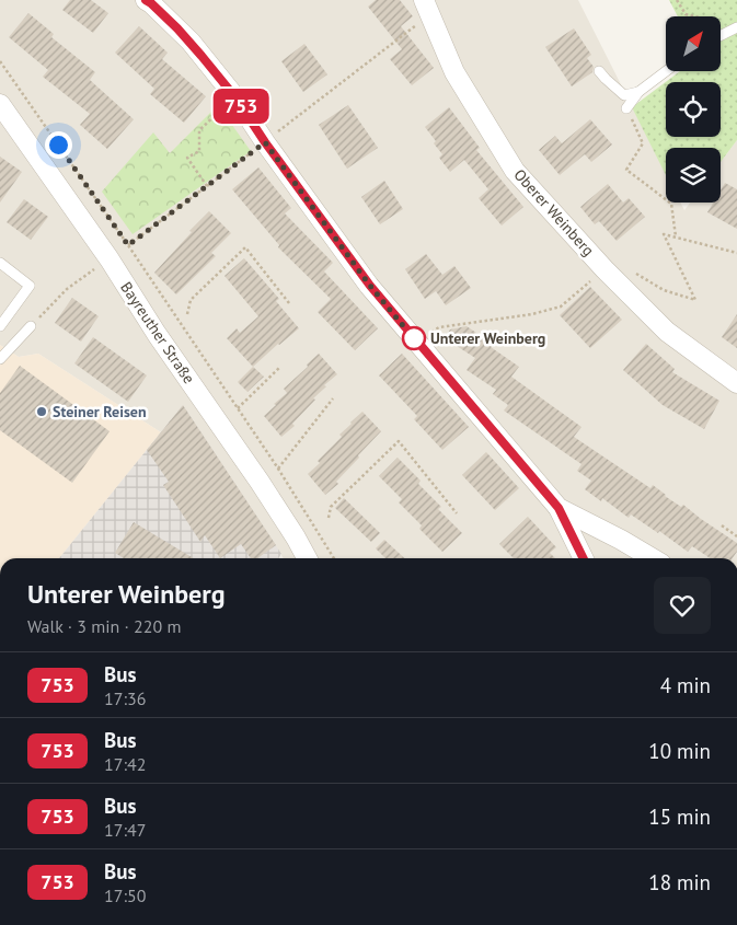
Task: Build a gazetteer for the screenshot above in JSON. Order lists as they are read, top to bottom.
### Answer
{
  "streets": {
    "street": ["Oberer Weinberg", "Bayreuther Straße"]
  },
  "places": ["Unterer Weinberg", "Steiner Reisen"],
  "lines": ["bus line 753"],
  "north": "top right",
  "page": {
    "on_map": "753",
    "heading": ["Unterer Weinberg", "Walk · 3 min · 220 m"],
    "list": [
      {
        "mark": "753",
        "name": "Bus",
        "note": "17:36",
        "value": "4 min"
      },
      {
        "mark": "753",
        "name": "Bus",
        "note": "17:42",
        "value": "10 min"
      },
      {
        "mark": "753",
        "name": "Bus",
        "note": "17:47",
        "value": "15 min"
      },
      {
        "mark": "753",
        "name": "Bus",
        "note": "17:50",
        "value": "18 min"
      }
    ]
  }
}
